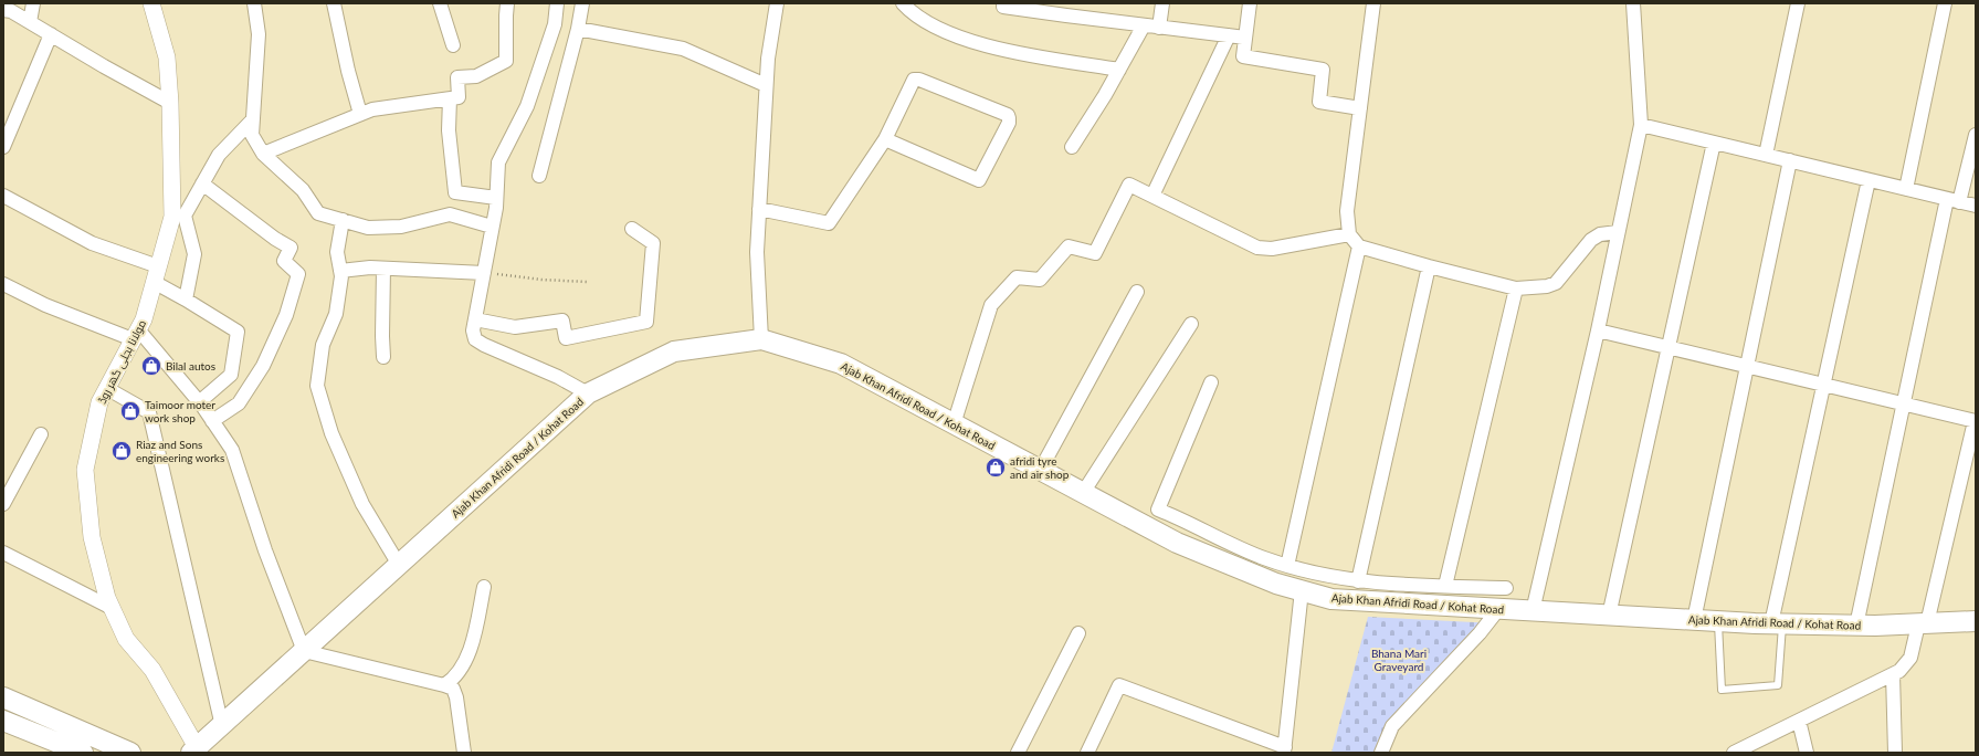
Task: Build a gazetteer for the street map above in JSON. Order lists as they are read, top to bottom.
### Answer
{
  "streets": {
    "main road": ["Ajab Khan Afridi Road / Kohat Road"],
    "street": ["مولانا بجلی گھر روڈ"]
  },
  "crossings": [
    ["مولانا بجلی گھر روڈ", "Ajab Khan Afridi Road / Kohat Road"]
  ],
  "parks": ["Bhana Mari Graveyard"],
  "places": {
    "shop": [
      "Bilal autos",
      "Taimoor moter work shop",
      "Riaz and Sons engineering works",
      "afridi tyre and air shop"
    ]
  }
}
